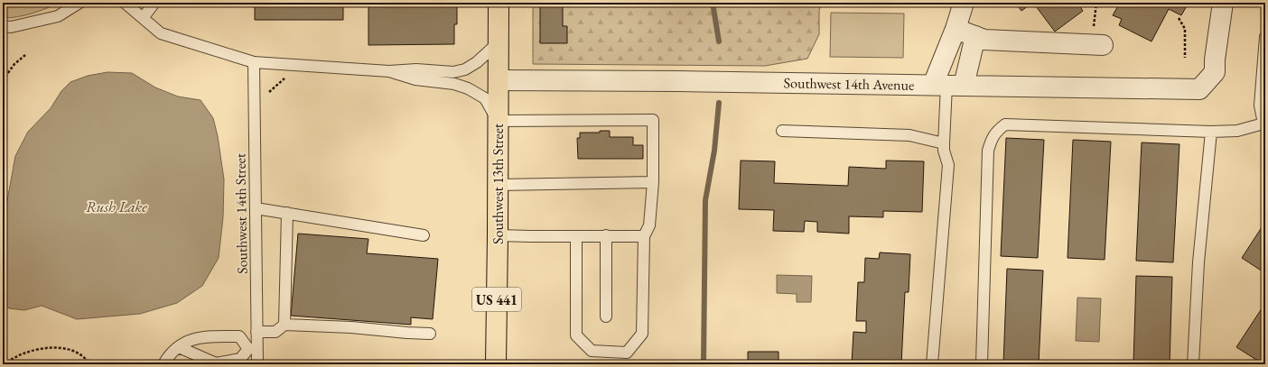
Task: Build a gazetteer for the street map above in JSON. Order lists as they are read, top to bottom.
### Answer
{
  "streets": {
    "main road": ["Southwest 13th Street", "US 441"],
    "street": ["Southwest 14th Avenue"],
    "lane": ["Southwest 14th Street"]
  },
  "crossings": [
    ["Southwest 14th Avenue", "Southwest 13th Street"]
  ],
  "water": ["Rush Lake"]
}
